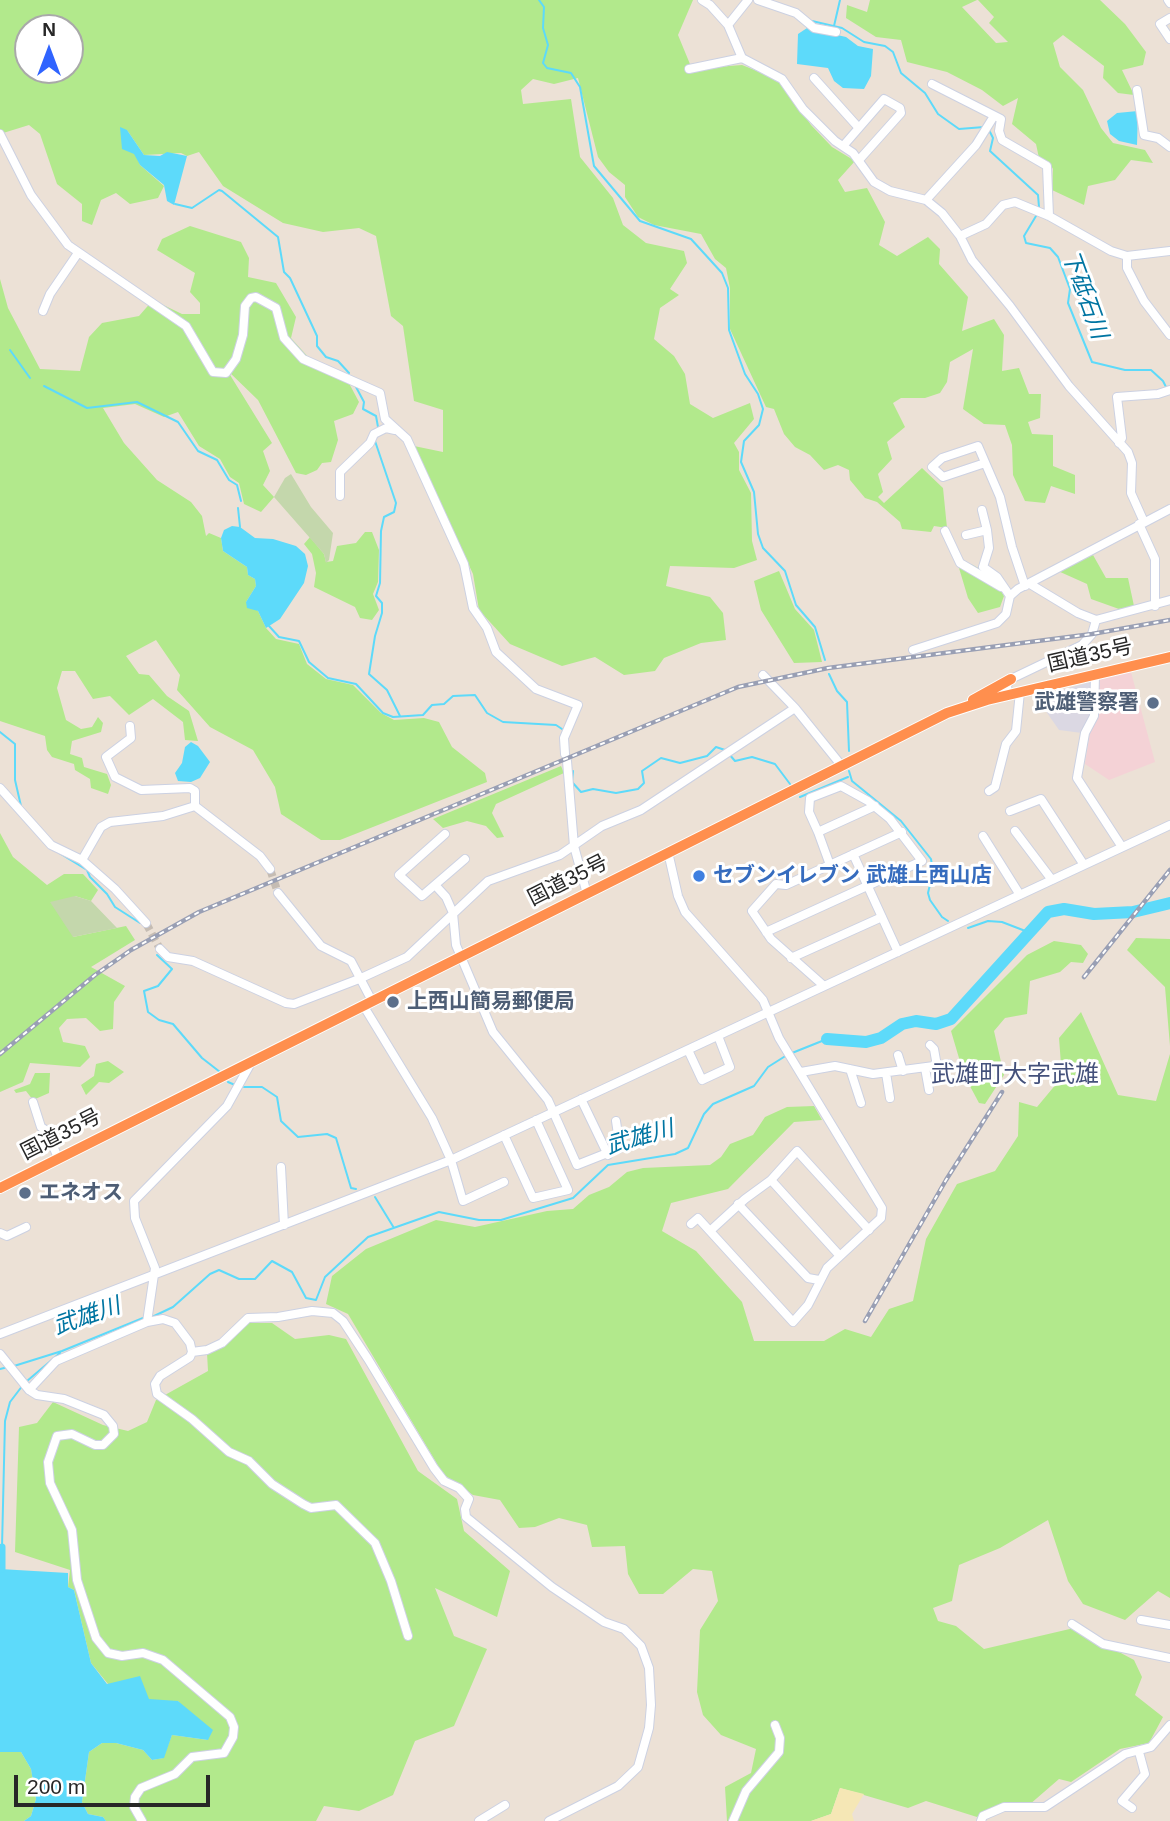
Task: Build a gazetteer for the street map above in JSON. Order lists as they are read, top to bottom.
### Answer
{
  "streets": {
    "highway": ["国道35号"]
  },
  "districts": ["武雄町大字武雄"],
  "water": ["下砥石川", "武雄川"],
  "places": [
    "武雄警察署",
    "セブンイレブン 武雄上西山店",
    "上西山簡易郵便局",
    "エネオス"
  ],
  "scale_bar": "200 m",
  "north": "top"
}
